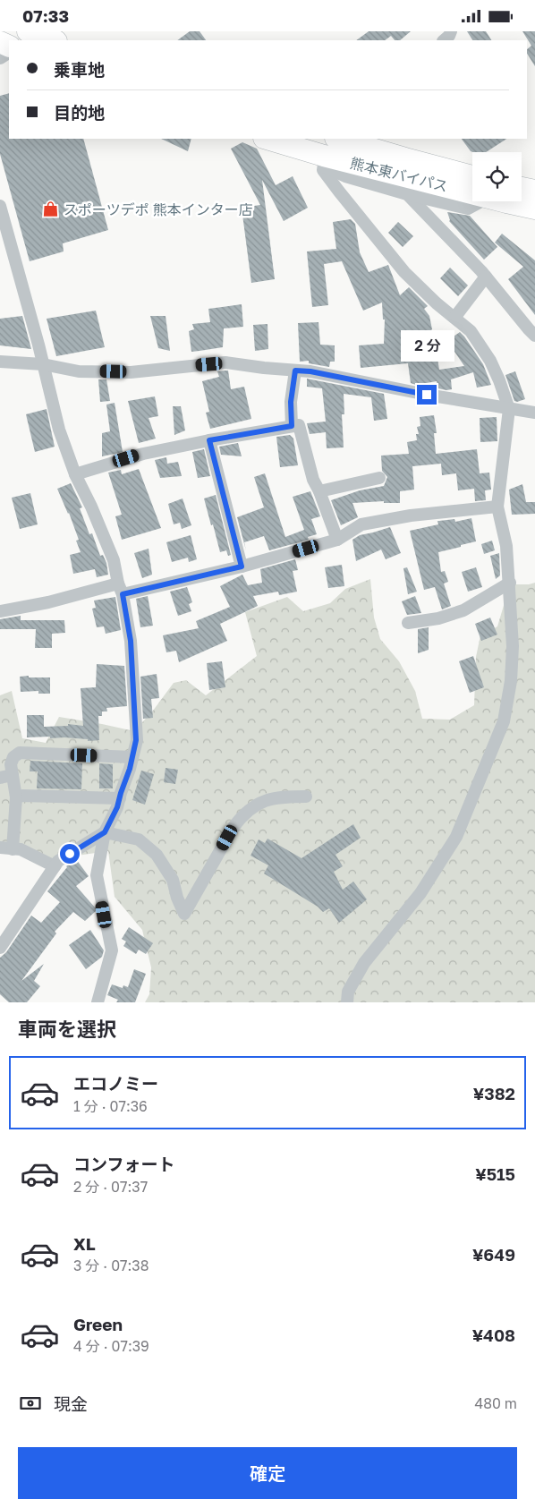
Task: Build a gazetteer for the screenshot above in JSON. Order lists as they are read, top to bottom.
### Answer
{
  "streets": {
    "highway": ["熊本東バイパス"]
  },
  "places": {
    "shop": ["スポーツデポ 熊本インター店"]
  },
  "page": {
    "status": "07:33",
    "banner": ["乗車地", "目的地"],
    "bubble": "2 分",
    "heading": "車両を選択",
    "list": [
      {
        "name": "エコノミー",
        "note": "1 分 · 07:36",
        "value": "¥382"
      },
      {
        "name": "コンフォート",
        "note": "2 分 · 07:37",
        "value": "¥515"
      },
      {
        "name": "XL",
        "note": "3 分 · 07:38",
        "value": "¥649"
      },
      {
        "name": "Green",
        "note": "4 分 · 07:39",
        "value": "¥408"
      }
    ],
    "pay": ["現金", "480 m"],
    "buttons": "確定"
  }
}
